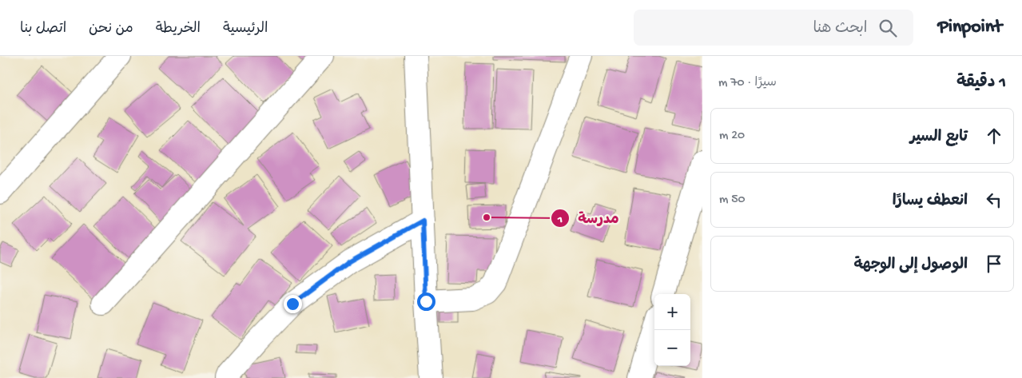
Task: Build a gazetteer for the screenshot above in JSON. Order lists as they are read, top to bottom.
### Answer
{
  "places": ["مدرسة"],
  "page": {
    "header": "Pinpoint",
    "search": "ابحث هنا",
    "nav": [
      "الرئيسية",
      "الخريطة",
      "من نحن",
      "اتصل بنا"
    ],
    "heading": ["1 دقيقة", "سيرًا · 70 m"],
    "list": [
      ["تابع السير", "20 m"],
      ["انعطف يسارًا", "50 m"],
      "الوصول إلى الوجهة"
    ],
    "map_buttons": ["+", "−"]
  }
}
